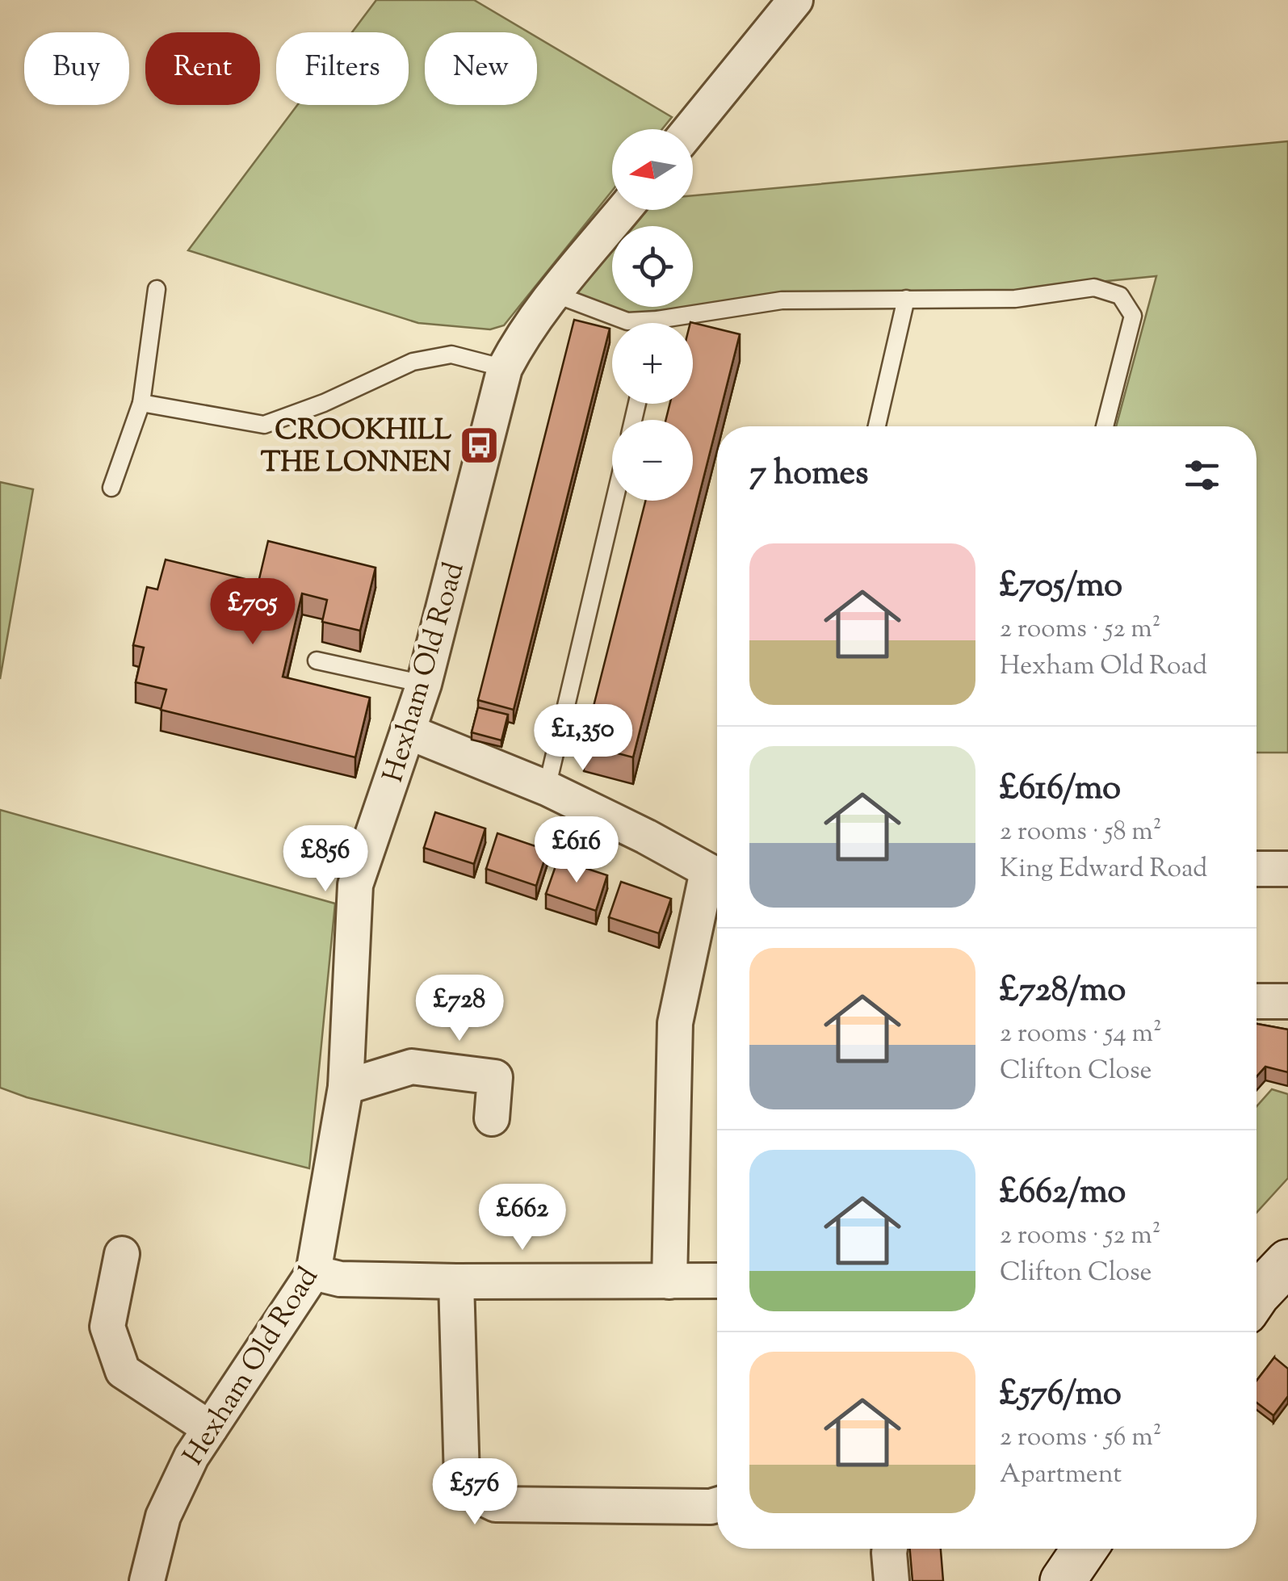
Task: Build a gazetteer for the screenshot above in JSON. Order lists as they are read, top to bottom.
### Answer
{
  "streets": {
    "street": ["Hexham Old Road"]
  },
  "places": {
    "bus stop": ["CROOKHILL THE LONNEN"]
  },
  "north": "left",
  "page": {
    "chip": [
      "Buy",
      "Rent",
      "Filters",
      "New"
    ],
    "map_buttons": ["+", "−"],
    "heading": "7 homes",
    "list": [
      {
        "name": "£705/mo",
        "note": "2 rooms · 52 m² · Hexham Old Road"
      },
      {
        "name": "£616/mo",
        "note": "2 rooms · 58 m² · King Edward Road"
      },
      {
        "name": "£728/mo",
        "note": "2 rooms · 54 m² · Clifton Close"
      },
      {
        "name": "£662/mo",
        "note": "2 rooms · 52 m² · Clifton Close"
      },
      {
        "name": "£576/mo",
        "note": "2 rooms · 56 m² · Apartment"
      }
    ],
    "price": [
      "£705",
      "£1,350",
      "£616",
      "£856",
      "£728",
      "£662",
      "£576"
    ]
  }
}
